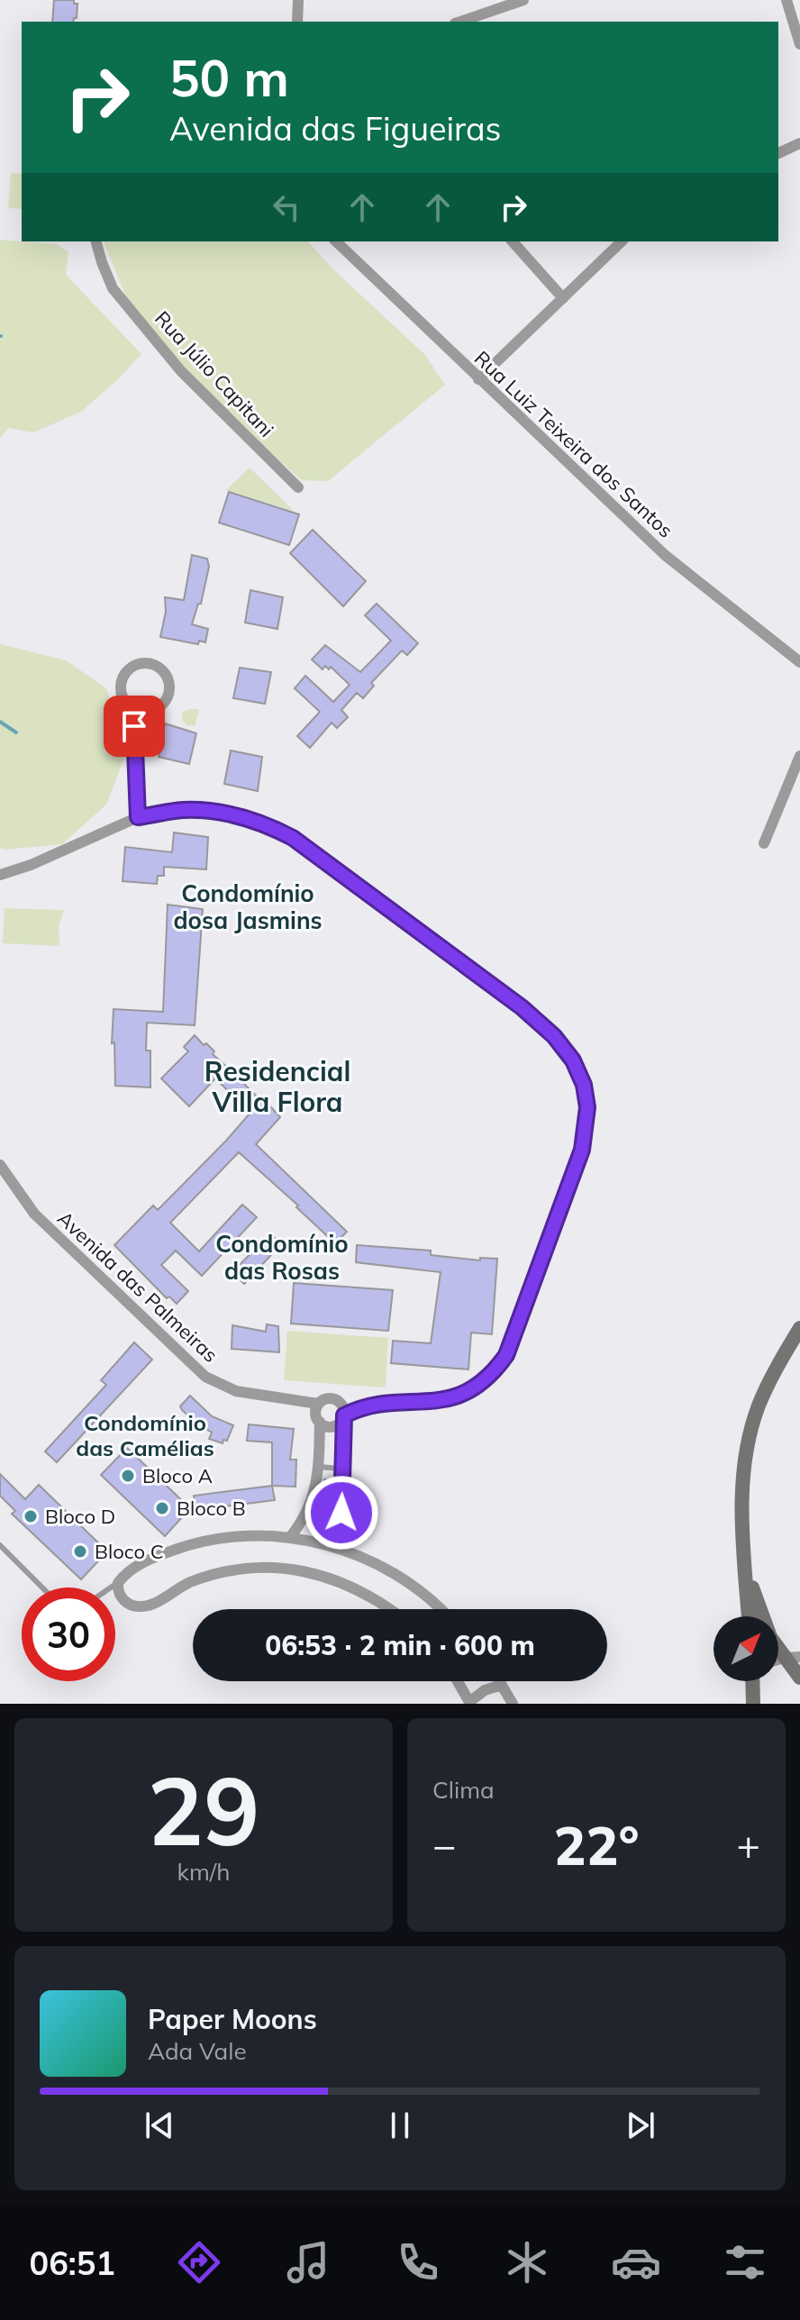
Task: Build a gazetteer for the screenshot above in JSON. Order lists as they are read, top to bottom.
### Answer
{
  "streets": {
    "street": ["Rua Júlio Capitani", "Rua Luiz Teixeira dos Santos", "Avenida das Palmeiras"]
  },
  "districts": [
    "Condomínio dosa Jasmins",
    "Residencial Villa Flora",
    "Condomínio das Rosas",
    "Condomínio das Camélias"
  ],
  "places": [
    "Bloco A",
    "Bloco B",
    "Bloco D",
    "Bloco C"
  ],
  "north": "top right",
  "page": {
    "turn": ["50 m", "Avenida das Figueiras"],
    "limit": "30",
    "trip": "06:53 · 2 min · 600 m",
    "tile": [
      ["29", "km/h"],
      "Clima"
    ],
    "heat": ["−", "22°", "+"],
    "song": ["Paper Moons", "Ada Vale"],
    "tabs": "06:51"
  }
}
